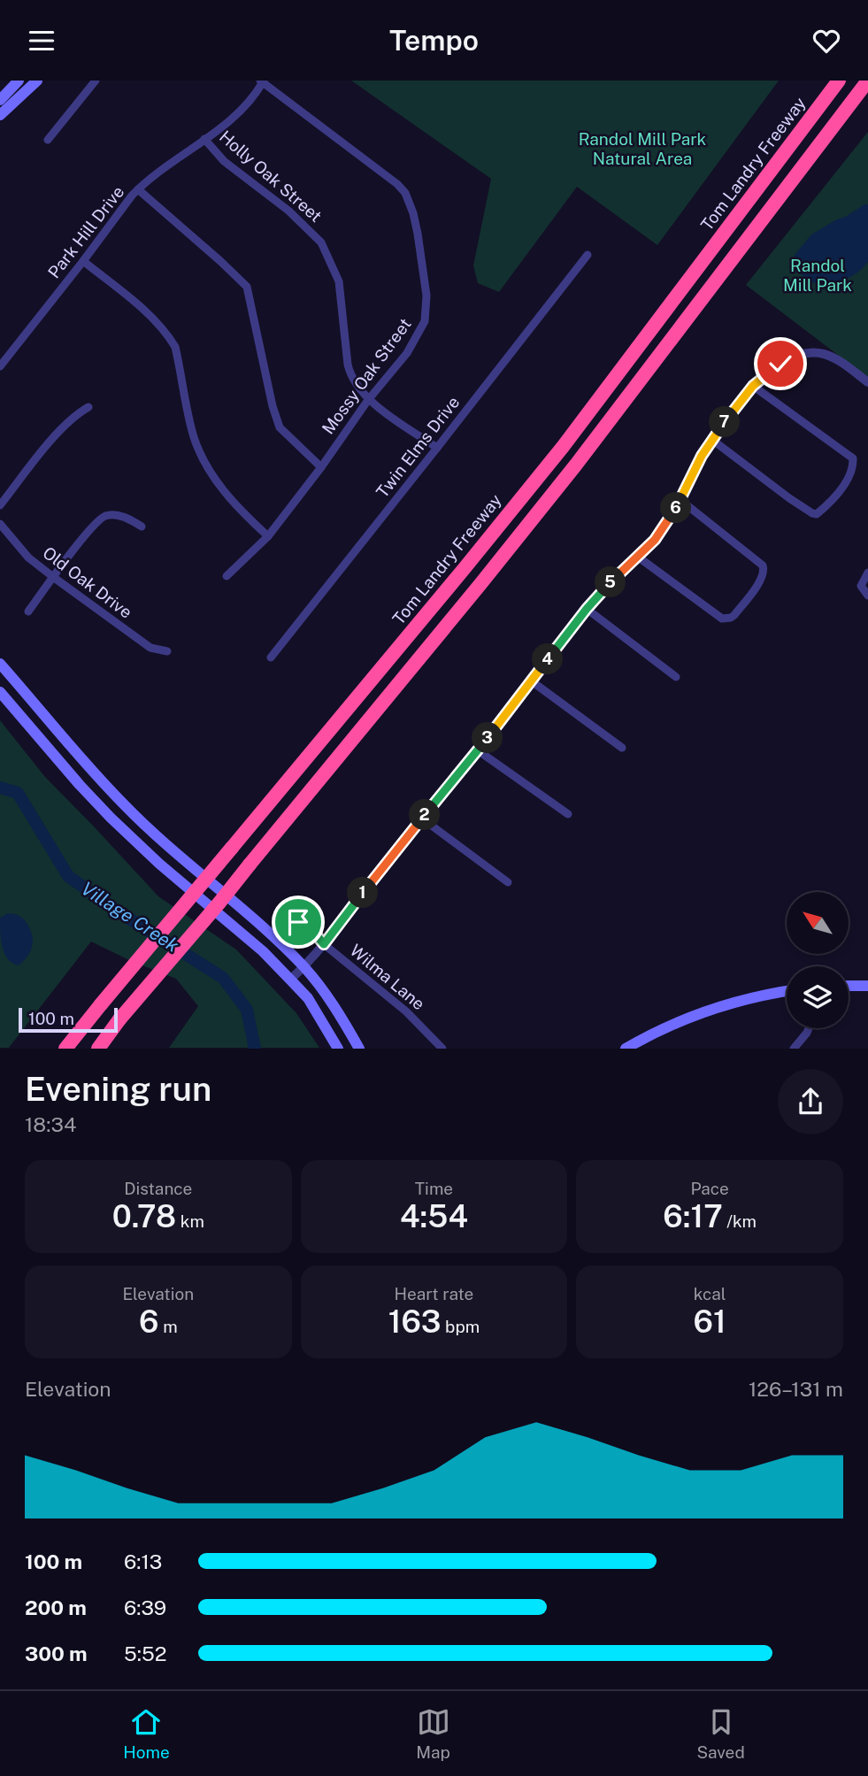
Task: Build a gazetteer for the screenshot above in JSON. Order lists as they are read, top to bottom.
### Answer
{
  "streets": {
    "highway": ["Tom Landry Freeway"],
    "street": [
      "Holly Oak Street",
      "Park Hill Drive",
      "Mossy Oak Street",
      "Twin Elms Drive",
      "Old Oak Drive",
      "Wilma Lane"
    ]
  },
  "crossings": [
    ["Holly Oak Street", "Park Hill Drive"],
    ["Holly Oak Street", "Mossy Oak Street"],
    ["Holly Oak Street", "Twin Elms Drive"],
    ["Park Hill Drive", "Mossy Oak Street"]
  ],
  "water": ["Village Creek"],
  "parks": ["Randol Mill Park Natural Area", "Randol Mill Park"],
  "scale_bar": "100 m",
  "north": "top left",
  "page": {
    "header": "Tempo",
    "pins": [
      "7",
      "6",
      "5",
      "4",
      "3",
      "2",
      "1"
    ],
    "scale": "100 m",
    "heading": ["Evening run", "18:34"],
    "stats": [
      ["Distance", "0.78 km"],
      ["Time", "4:54"],
      ["Pace", "6:17 /km"],
      ["Elevation", "6 m"],
      ["Heart rate", "163 bpm"],
      ["kcal", "61"]
    ],
    "chart": ["Elevation", "126–131 m"],
    "list": [
      {
        "name": "100 m",
        "note": "6:13"
      },
      {
        "name": "200 m",
        "note": "6:39"
      },
      {
        "name": "300 m",
        "note": "5:52"
      }
    ],
    "tabs": ["Home", "Map", "Saved"]
  }
}
